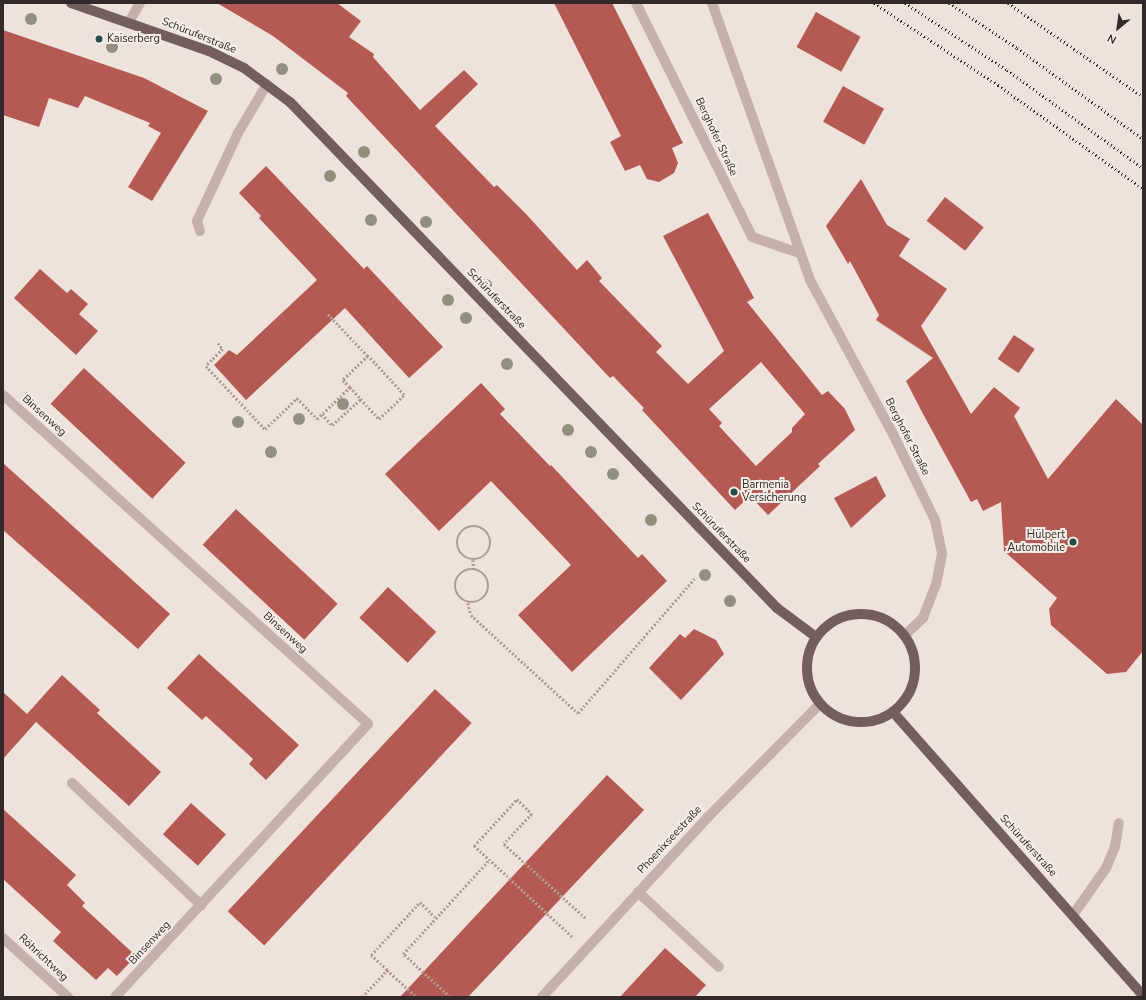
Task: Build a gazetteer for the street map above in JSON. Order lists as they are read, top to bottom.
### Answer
{
  "streets": {
    "main road": ["Schüruferstraße"],
    "street": [
      "Berghofer Straße",
      "Binsenweg",
      "Phoenixseestraße",
      "Röhrichtweg"
    ]
  },
  "crossings": [
    ["Schüruferstraße", "Berghofer Straße"],
    ["Schüruferstraße", "Phoenixseestraße"],
    ["Berghofer Straße", "Phoenixseestraße"]
  ],
  "places": ["Kaiserberg", "Barmenia Versicherung", "Hülpert Automobile"],
  "north": "bottom left"
}
